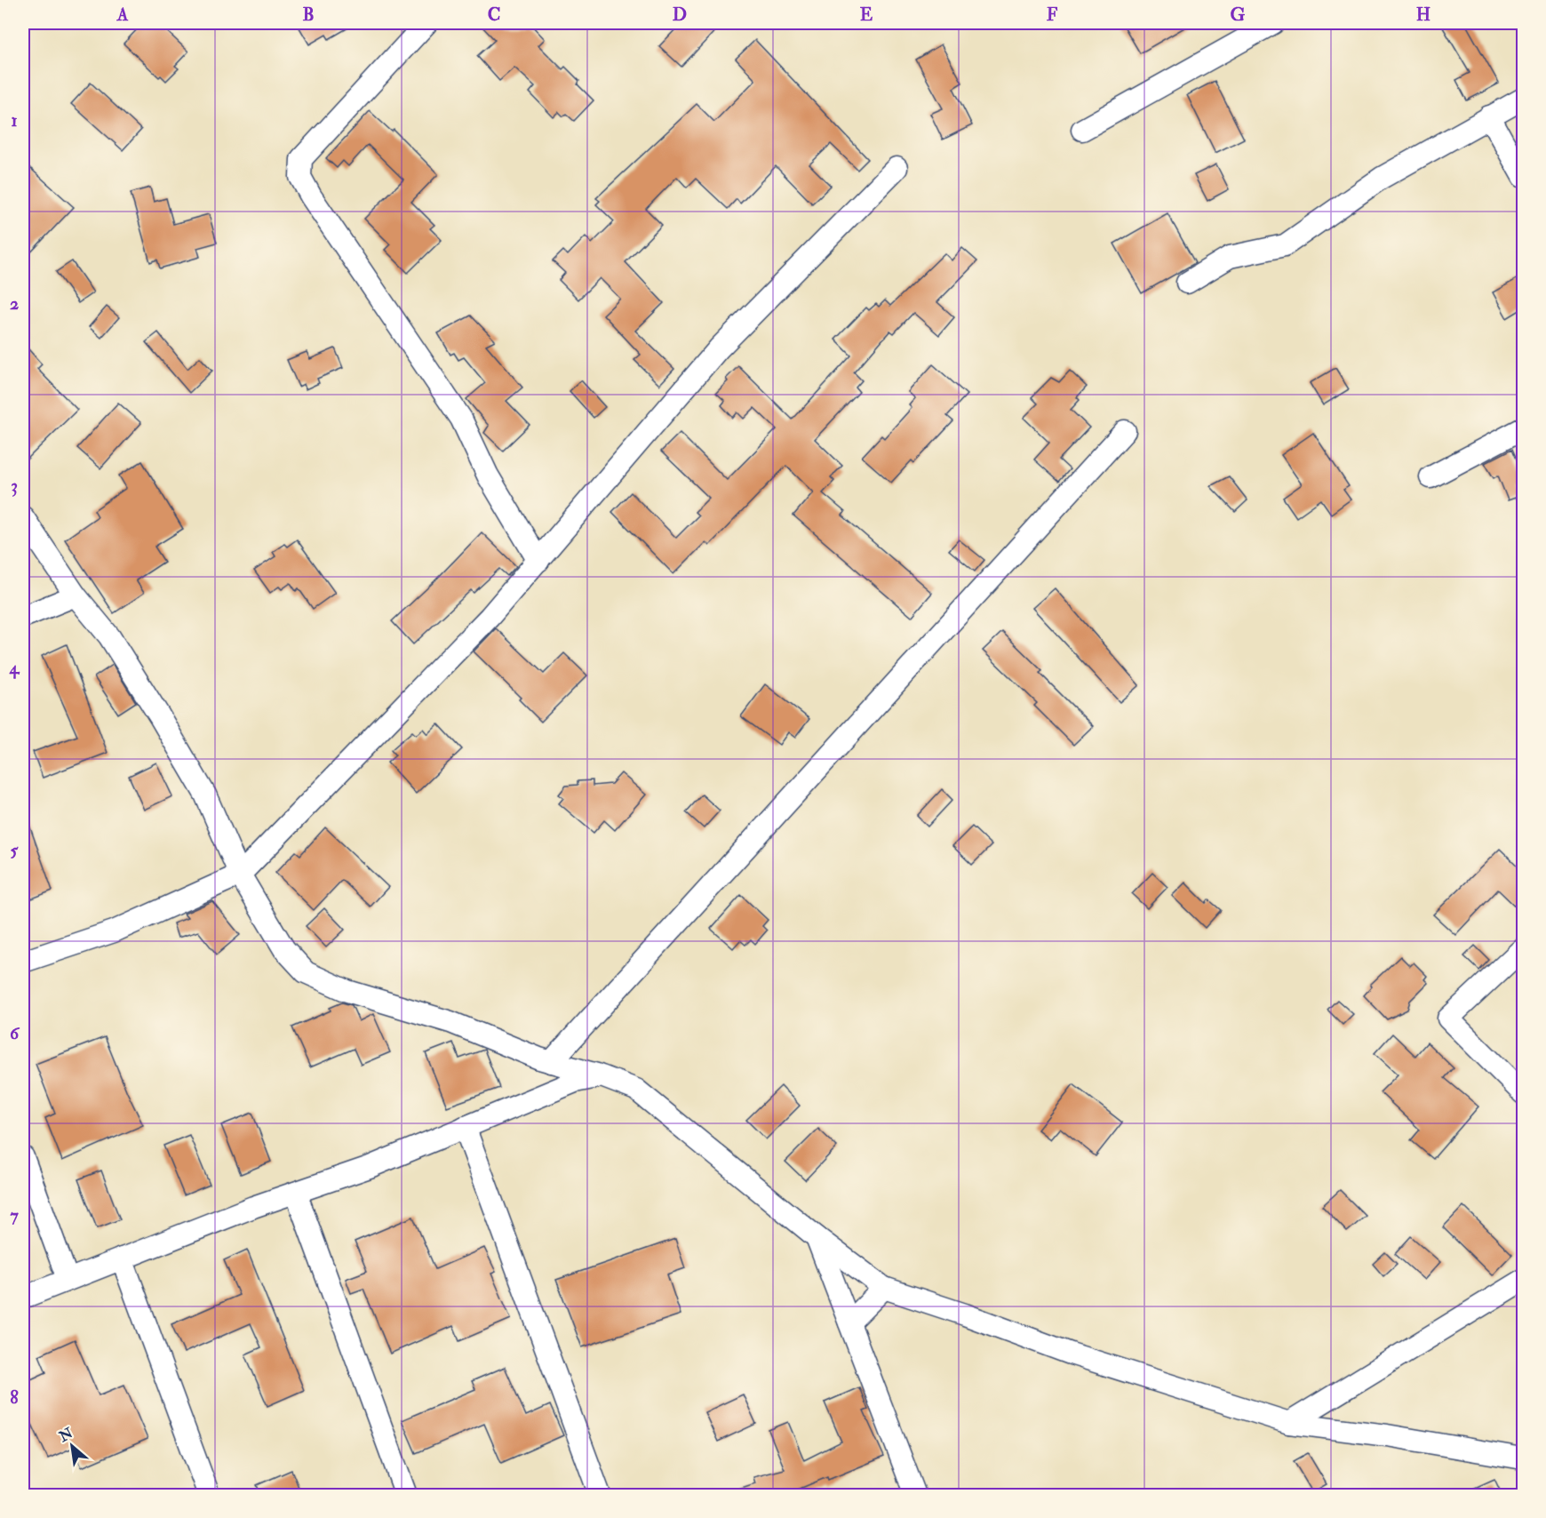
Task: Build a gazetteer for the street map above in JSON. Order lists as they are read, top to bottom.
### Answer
{
  "north": "top left",
  "grid": {
    "columns": [
      "A",
      "B",
      "C",
      "D",
      "E",
      "F",
      "G",
      "H"
    ],
    "rows": [
      "1",
      "2",
      "3",
      "4",
      "5",
      "6",
      "7",
      "8"
    ]
  }
}
